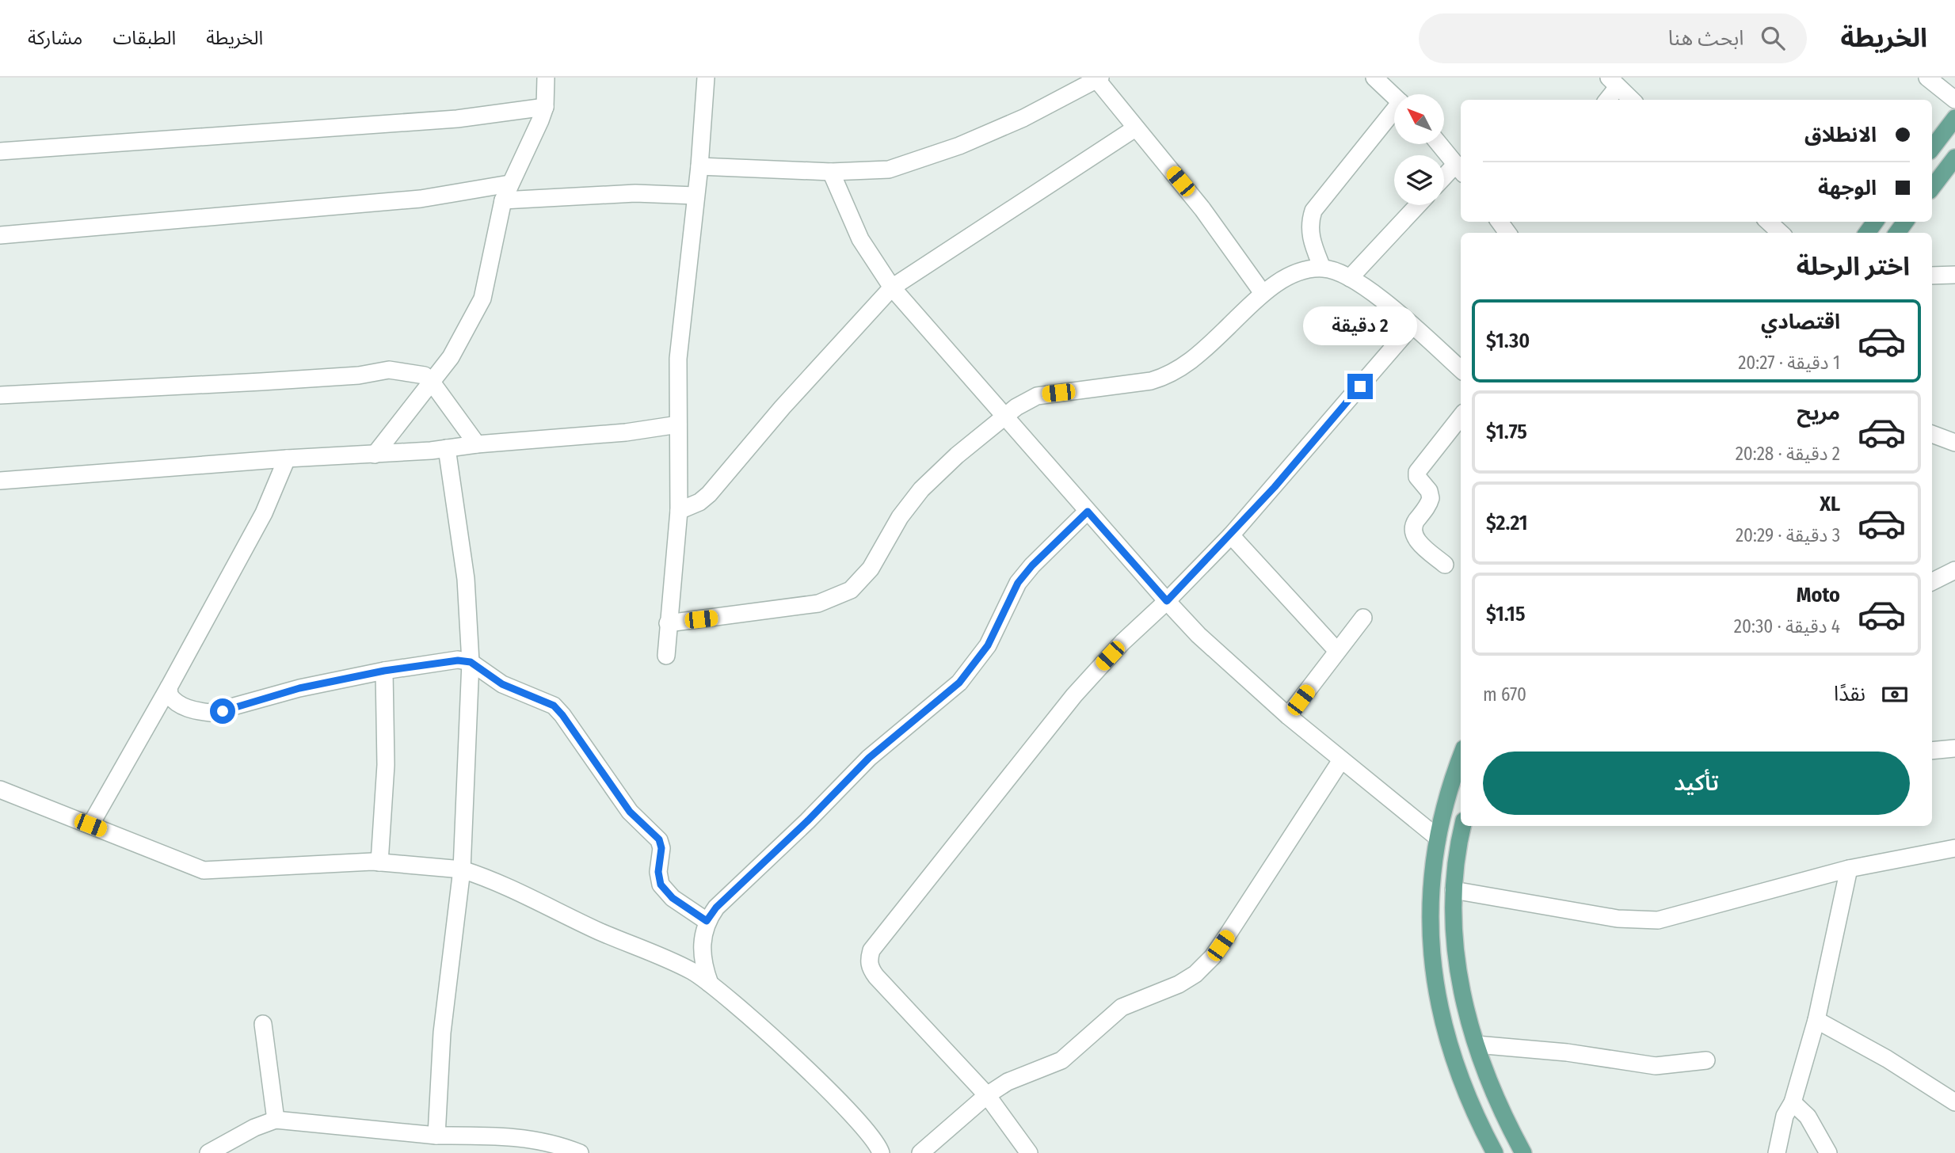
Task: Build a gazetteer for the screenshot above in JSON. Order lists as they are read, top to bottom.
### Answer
{
  "north": "top left",
  "page": {
    "header": "الخريطة",
    "search": "ابحث هنا",
    "nav": ["الخريطة", "الطبقات", "مشاركة"],
    "banner": ["الانطلاق", "الوجهة"],
    "heading": "اختر الرحلة",
    "list": [
      {
        "name": "اقتصادي",
        "note": "1 دقيقة · 20:27",
        "value": "$1.30"
      },
      {
        "name": "مريح",
        "note": "2 دقيقة · 20:28",
        "value": "$1.75"
      },
      {
        "name": "XL",
        "note": "3 دقيقة · 20:29",
        "value": "$2.21"
      },
      {
        "name": "Moto",
        "note": "4 دقيقة · 20:30",
        "value": "$1.15"
      }
    ],
    "bubble": "2 دقيقة",
    "pay": ["نقدًا", "670 m"],
    "buttons": "تأكيد"
  }
}
